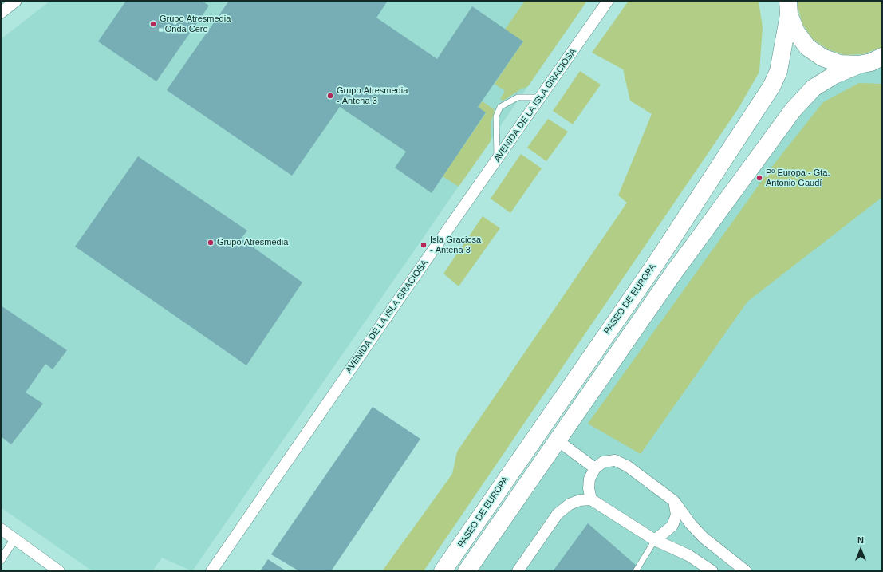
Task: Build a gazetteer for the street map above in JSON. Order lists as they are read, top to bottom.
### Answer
{
  "streets": {
    "main road": ["PASEO DE EUROPA"],
    "street": ["AVENIDA DE LA ISLA GRACIOSA"]
  },
  "places": [
    "Grupo Atresmedia - Onda Cero",
    "Grupo Atresmedia - Antena 3",
    "Pº Europa - Gta. Antonio Gaudí",
    "Grupo Atresmedia",
    "Isla Graciosa - Antena 3"
  ],
  "north": "top"
}
